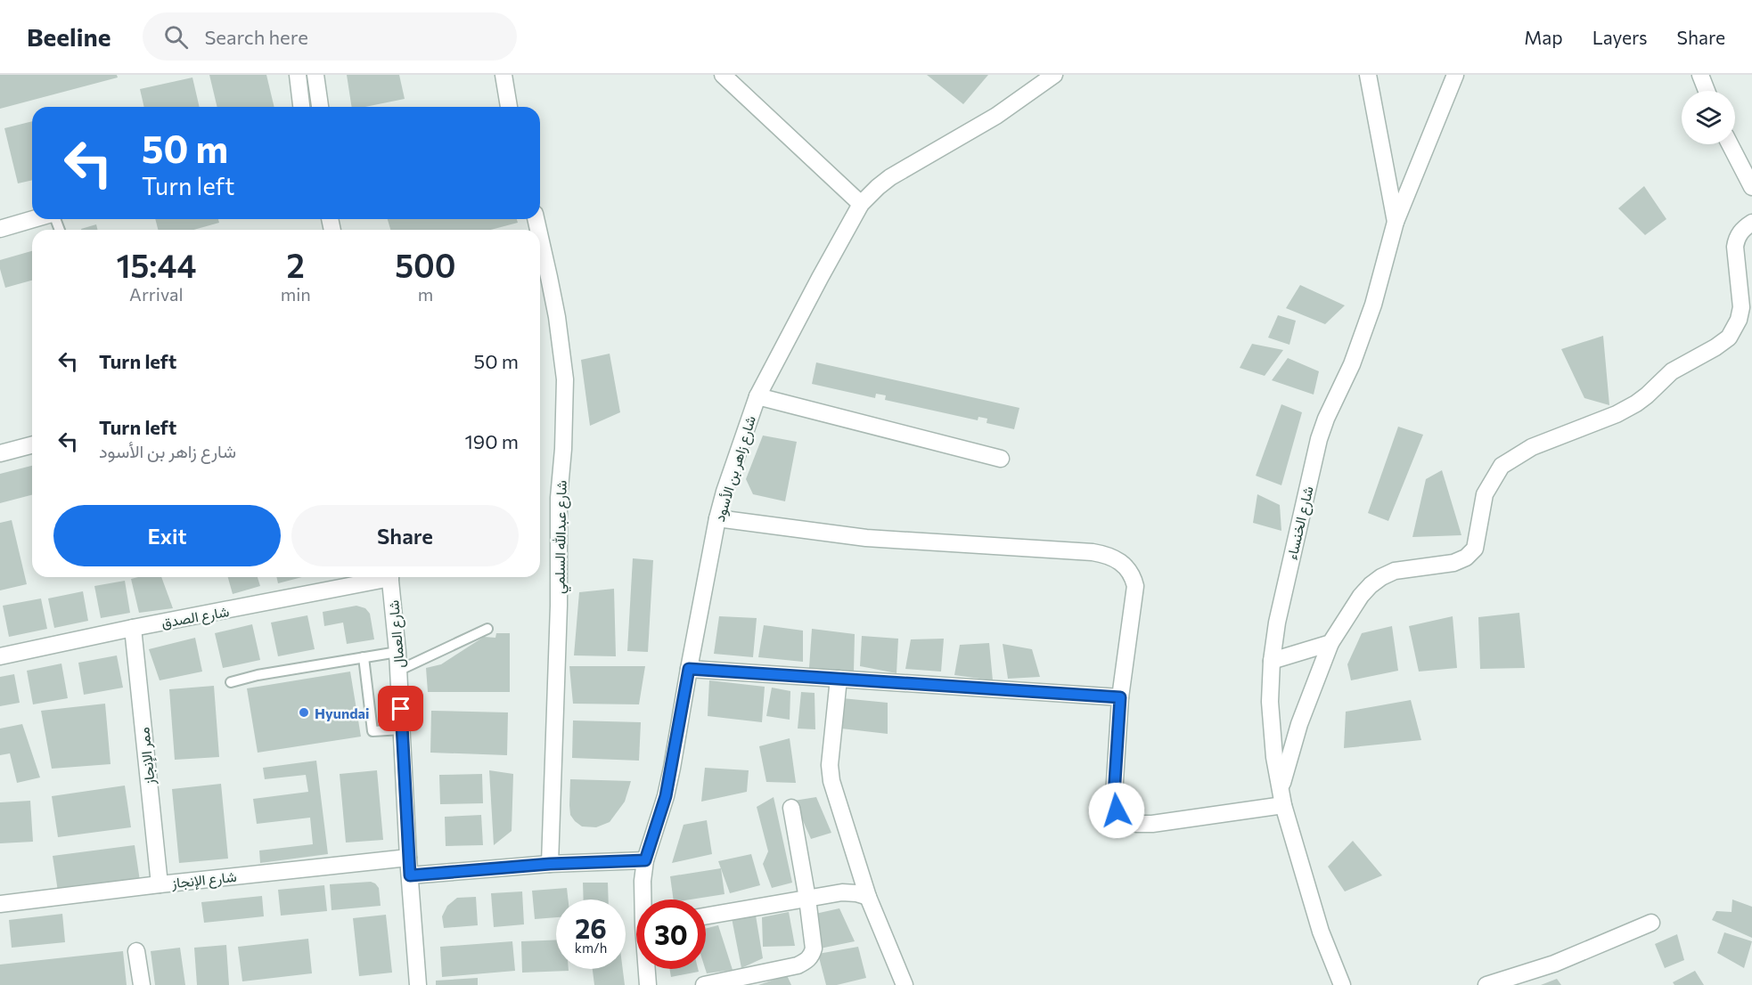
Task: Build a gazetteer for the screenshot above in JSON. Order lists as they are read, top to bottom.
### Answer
{
  "streets": {
    "street": [
      "شارع زاهر بن الأسود",
      "شارع الخنساء",
      "شارع عبدالله السلمي",
      "شارع الصدق",
      "شارع العمال",
      "ممر الإنجاز",
      "شارع الإنجاز"
    ]
  },
  "crossings": [
    ["شارع الصدق", "ممر الإنجاز"],
    ["شارع العمال", "شارع الإنجاز"],
    ["ممر الإنجاز", "شارع الإنجاز"]
  ],
  "places": ["Hyundai"],
  "page": {
    "header": "Beeline",
    "search": "Search here",
    "nav": ["Map", "Layers", "Share"],
    "turn": ["50 m", "Turn left"],
    "eta": [
      "15:44",
      "Arrival",
      "2",
      "min",
      "500",
      "m"
    ],
    "list": [
      {
        "name": "Turn left",
        "value": "50 m"
      },
      {
        "name": "Turn left",
        "note": "شارع زاهر بن الأسود",
        "value": "190 m"
      }
    ],
    "buttons": ["Exit", "Share"],
    "speed": "26 km/h",
    "limit": "30"
  }
}
